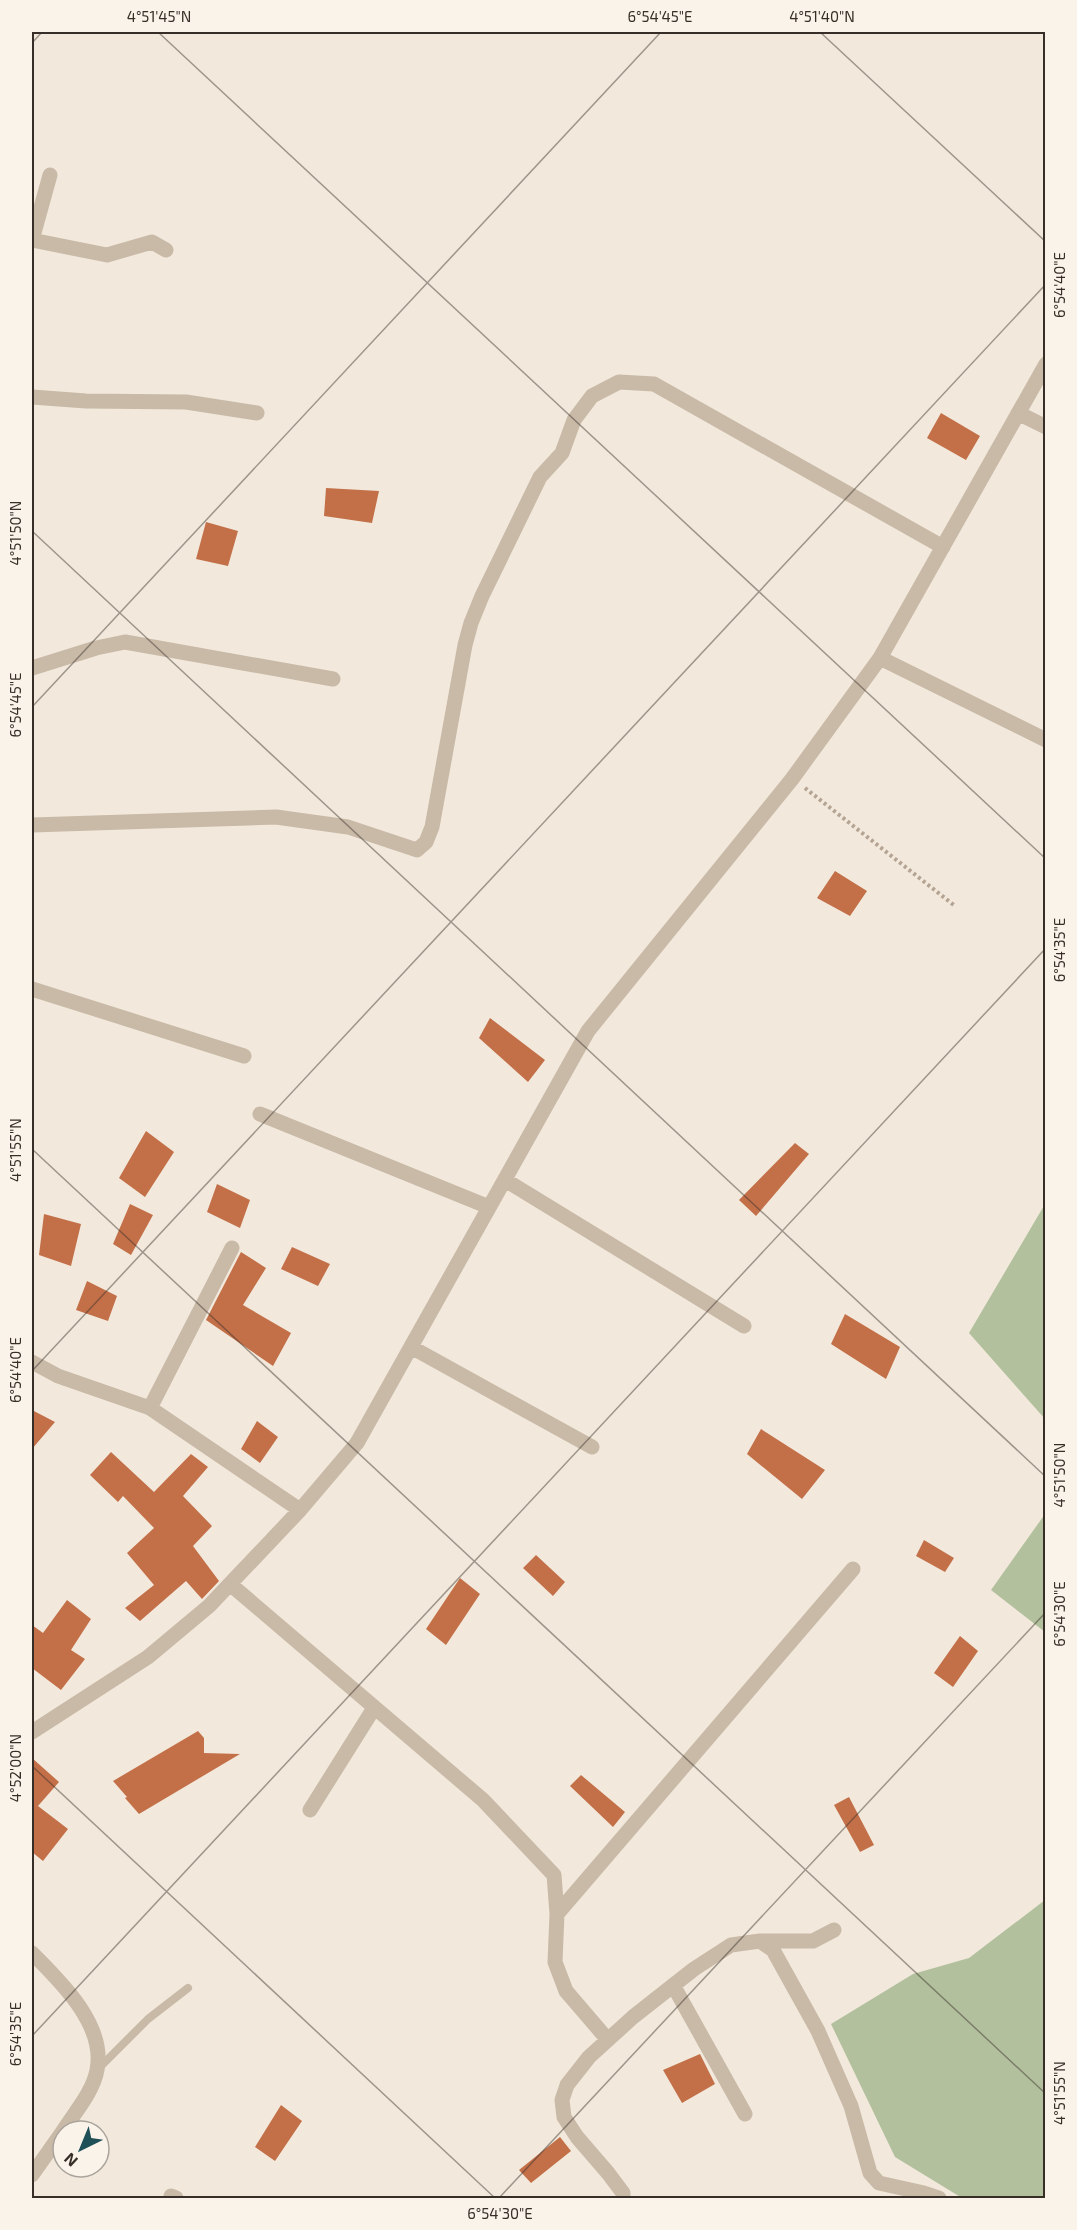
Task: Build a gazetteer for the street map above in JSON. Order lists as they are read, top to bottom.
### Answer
{
  "north": "bottom left",
  "coordinates": [
    "4°51'45\"N",
    "6°54'45\"E",
    "4°51'40\"N",
    "6°54'40\"E",
    "4°51'50\"N",
    "6°54'35\"E",
    "4°51'55\"N",
    "6°54'30\"E",
    "4°52'00\"N"
  ]
}
